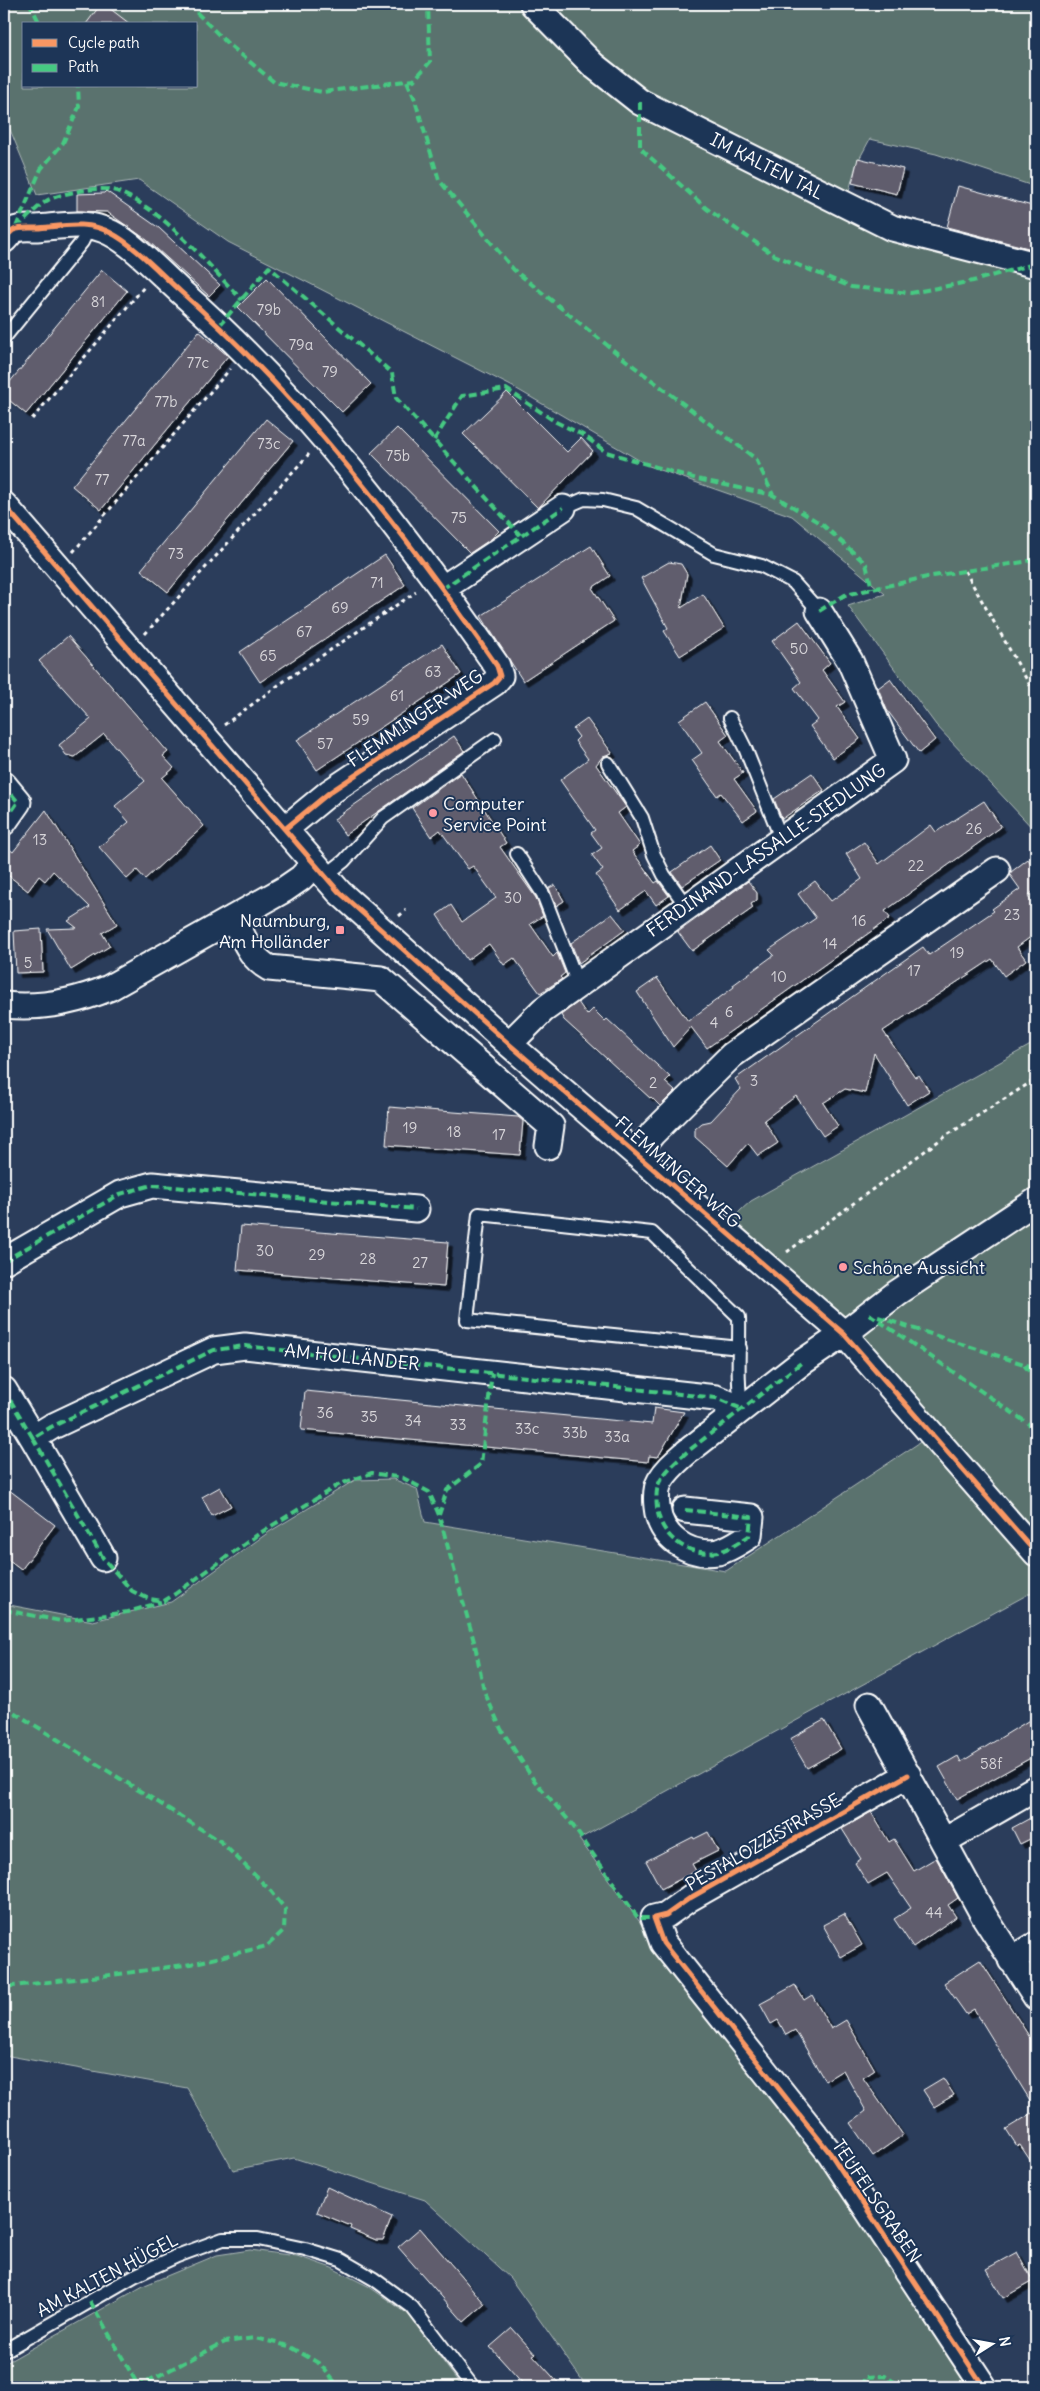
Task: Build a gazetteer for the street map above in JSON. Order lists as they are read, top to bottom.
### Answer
{
  "streets": {
    "street": [
      "IM KALTEN TAL",
      "FLEMMINGER WEG",
      "FERDINAND-LASSALLE-SIEDLUNG",
      "AM HOLLÄNDER",
      "PESTALOZZISTRASSE",
      "TEUFELSGRABEN"
    ],
    "lane": ["AM KALTEN HÜGEL"]
  },
  "crossings": [
    ["FLEMMINGER WEG", "FERDINAND-LASSALLE-SIEDLUNG"],
    ["PESTALOZZISTRASSE", "TEUFELSGRABEN"]
  ],
  "places": {
    "other": ["Computer Service Point", "Schöne Aussicht"],
    "transit": ["Naumburg, Am Holländer"]
  },
  "house_numbers": [
    "81",
    "79b",
    "79a",
    "77c",
    "79",
    "77b",
    "77a",
    "73c",
    "75b",
    "77",
    "75",
    "73",
    "71",
    "69",
    "67",
    "50",
    "65",
    "63",
    "61",
    "59",
    "57",
    "26",
    "13",
    "22",
    "30",
    "23",
    "16",
    "14",
    "19",
    "5",
    "17",
    "10",
    "6",
    "4",
    "3",
    "2",
    "19",
    "18",
    "17",
    "30",
    "29",
    "28",
    "27",
    "36",
    "35",
    "34",
    "33",
    "33c",
    "33b",
    "33a",
    "58f",
    "44"
  ],
  "legend": ["Cycle path", "Path"],
  "north": "right"
}
